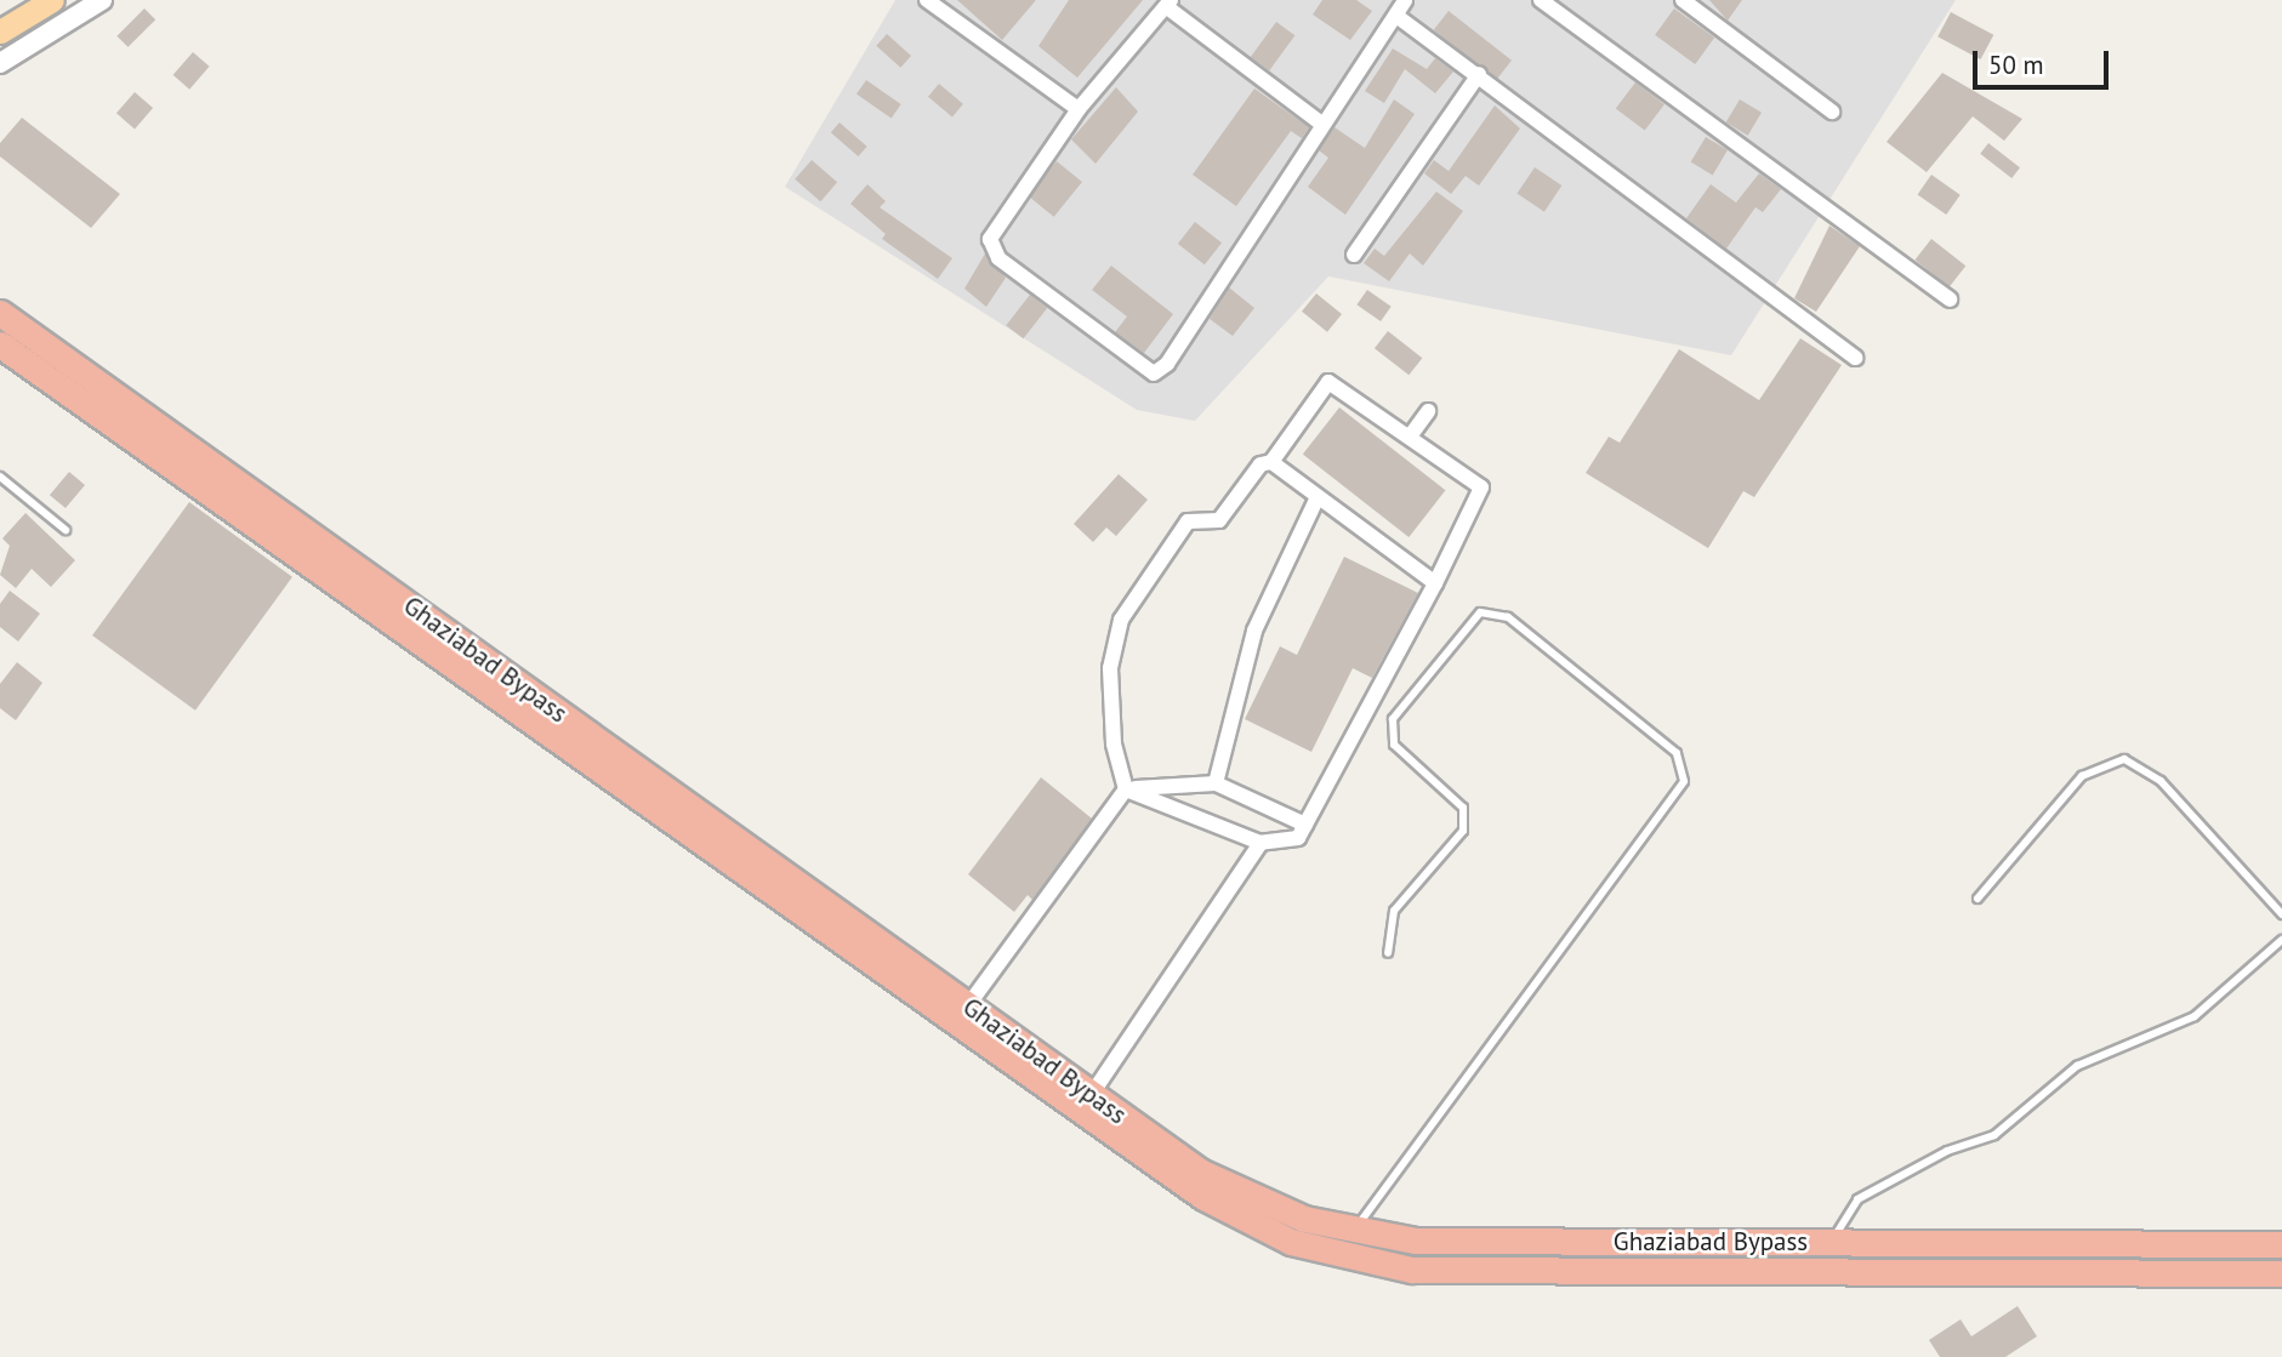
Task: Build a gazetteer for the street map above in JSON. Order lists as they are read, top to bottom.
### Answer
{
  "streets": {
    "highway": ["Ghaziabad Bypass"]
  },
  "scale_bar": "50 m"
}
